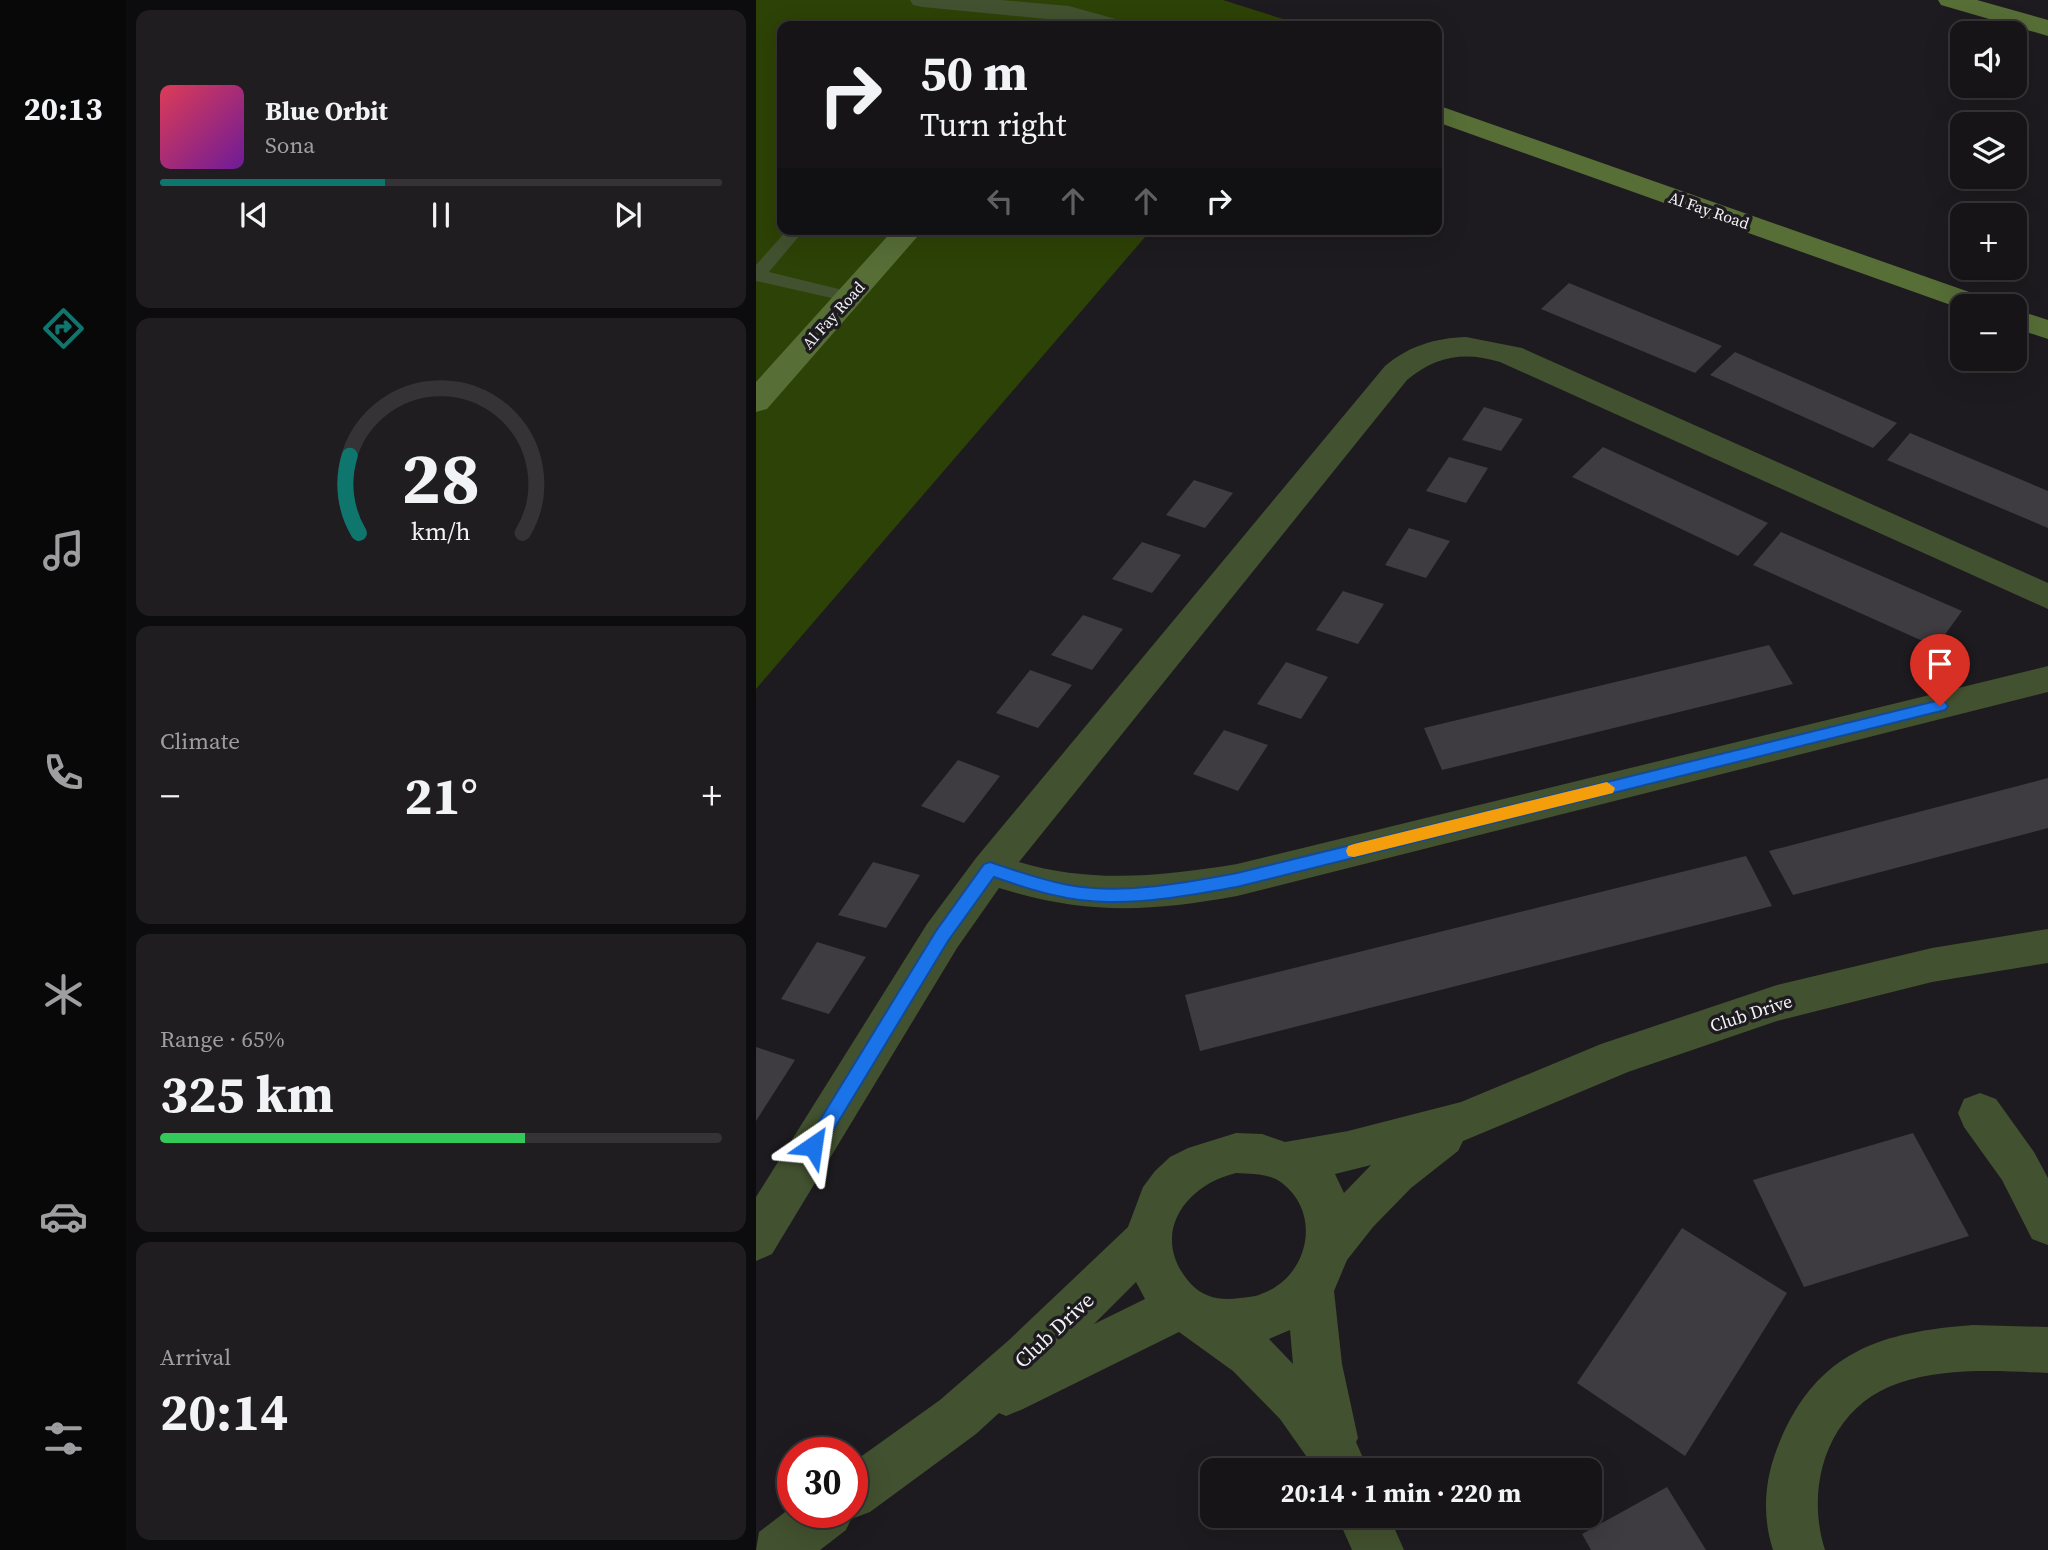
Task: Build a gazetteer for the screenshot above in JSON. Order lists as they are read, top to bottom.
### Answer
{
  "streets": {
    "street": ["Al Fay Road", "Club Drive"]
  },
  "page": {
    "tabs": "20:13",
    "map_buttons": ["+", "−"],
    "turn": ["50 m", "Turn right"],
    "song": ["Blue Orbit", "Sona"],
    "tile": [
      "Climate",
      ["Range · 65%", "325 km"],
      ["Arrival", "20:14"]
    ],
    "heat": ["−", "21°", "+"],
    "limit": "30",
    "trip": "20:14 · 1 min · 220 m",
    "gauge": ["28", "km/h"]
  }
}
